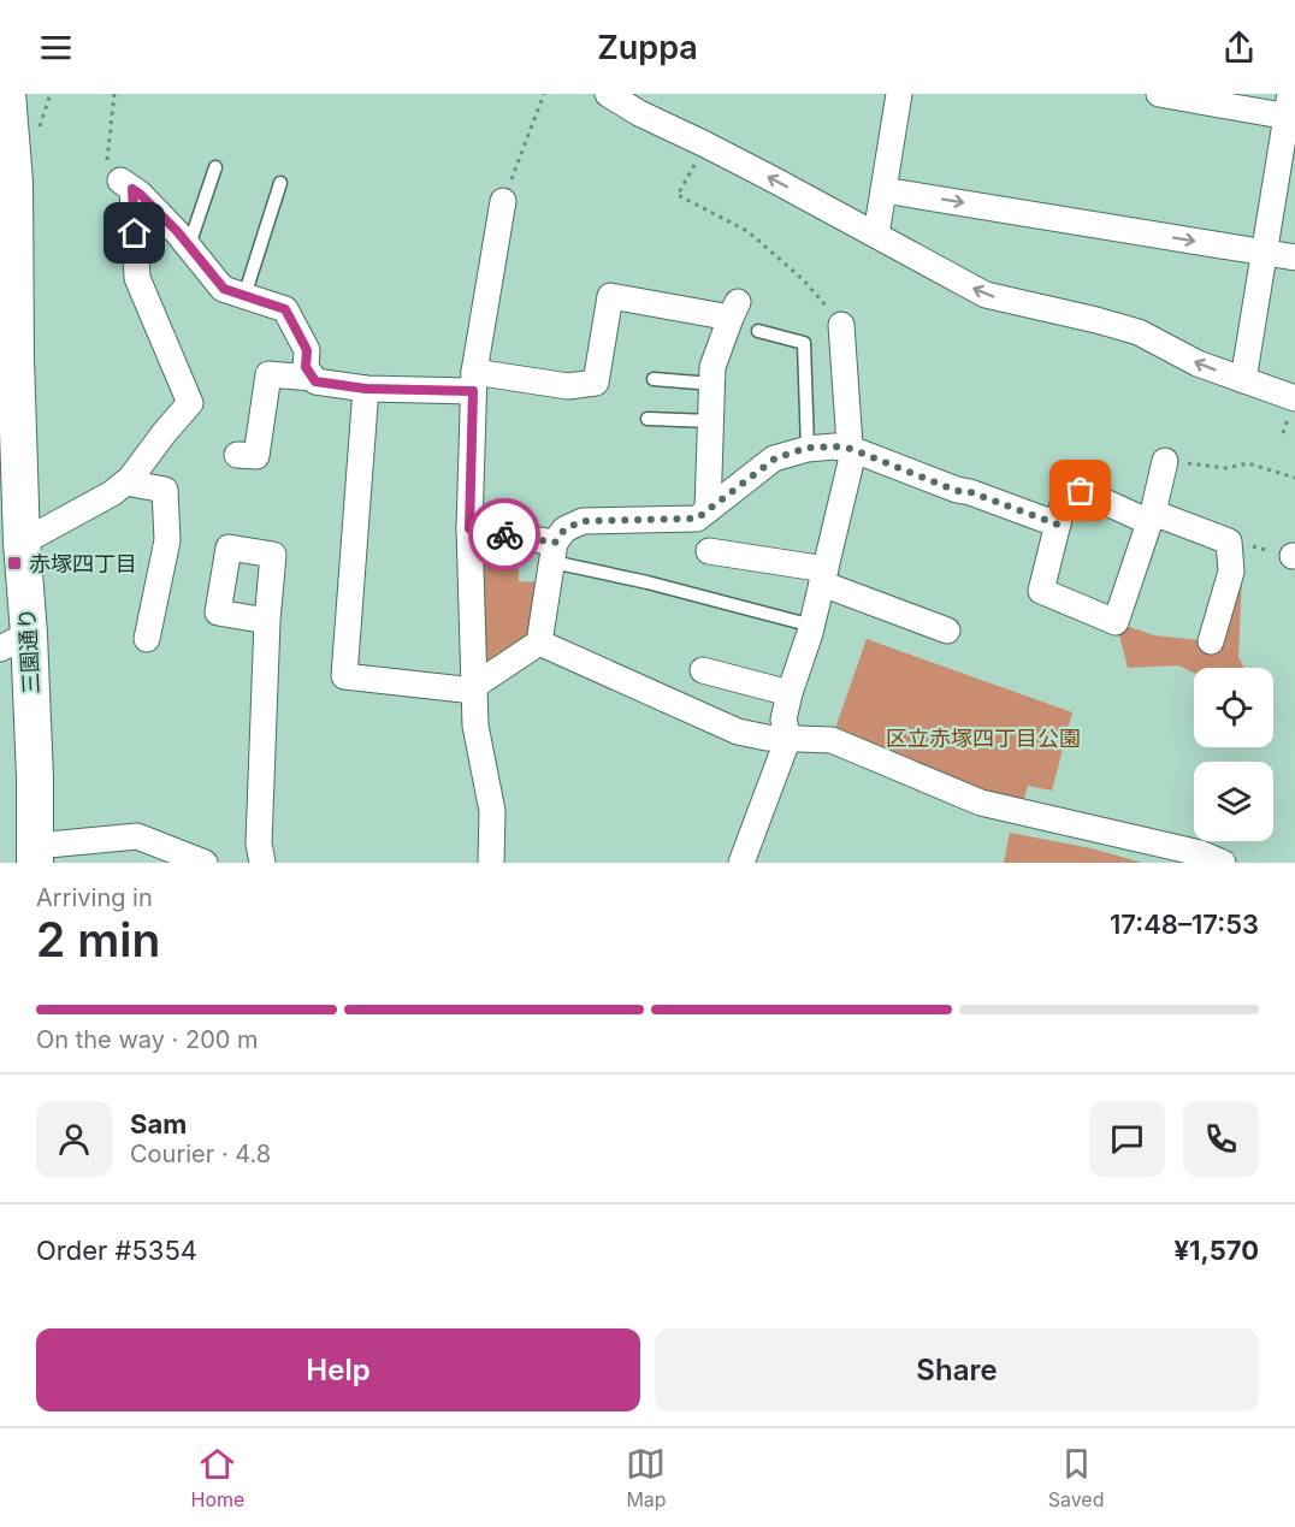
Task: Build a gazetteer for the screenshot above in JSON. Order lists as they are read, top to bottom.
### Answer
{
  "streets": {
    "street": ["三園通り"]
  },
  "parks": ["区立赤塚四丁目公園"],
  "places": {
    "transit": ["赤塚四丁目"]
  },
  "page": {
    "header": "Zuppa",
    "heading": ["2 min", "Arriving in", "17:48–17:53"],
    "panel": [
      "Sam",
      "Courier · 4.8",
      "Order #5354",
      "¥1,570"
    ],
    "bar": "On the way · 200 m",
    "buttons": ["Help", "Share"],
    "tabs": ["Home", "Map", "Saved"]
  }
}
